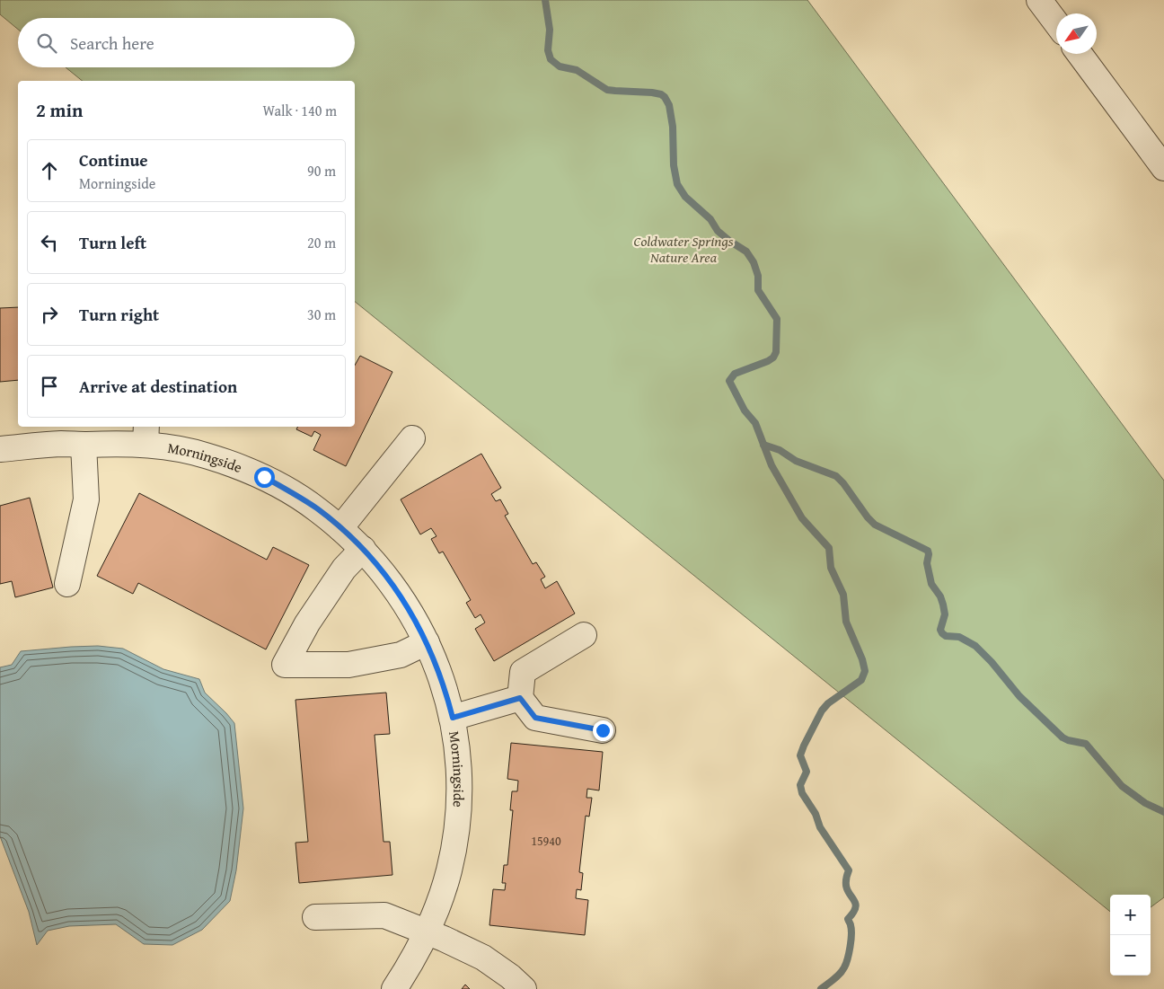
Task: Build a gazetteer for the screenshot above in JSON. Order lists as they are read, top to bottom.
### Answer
{
  "streets": {
    "street": ["Morningside"]
  },
  "parks": ["Coldwater Springs Nature Area"],
  "house_numbers": ["15940"],
  "north": "bottom left",
  "page": {
    "search": "Search here",
    "heading": ["2 min", "Walk · 140 m"],
    "list": [
      ["Continue", "Morningside", "90 m"],
      ["Turn left", "20 m"],
      ["Turn right", "30 m"],
      "Arrive at destination"
    ],
    "map_buttons": ["+", "−"]
  }
}
